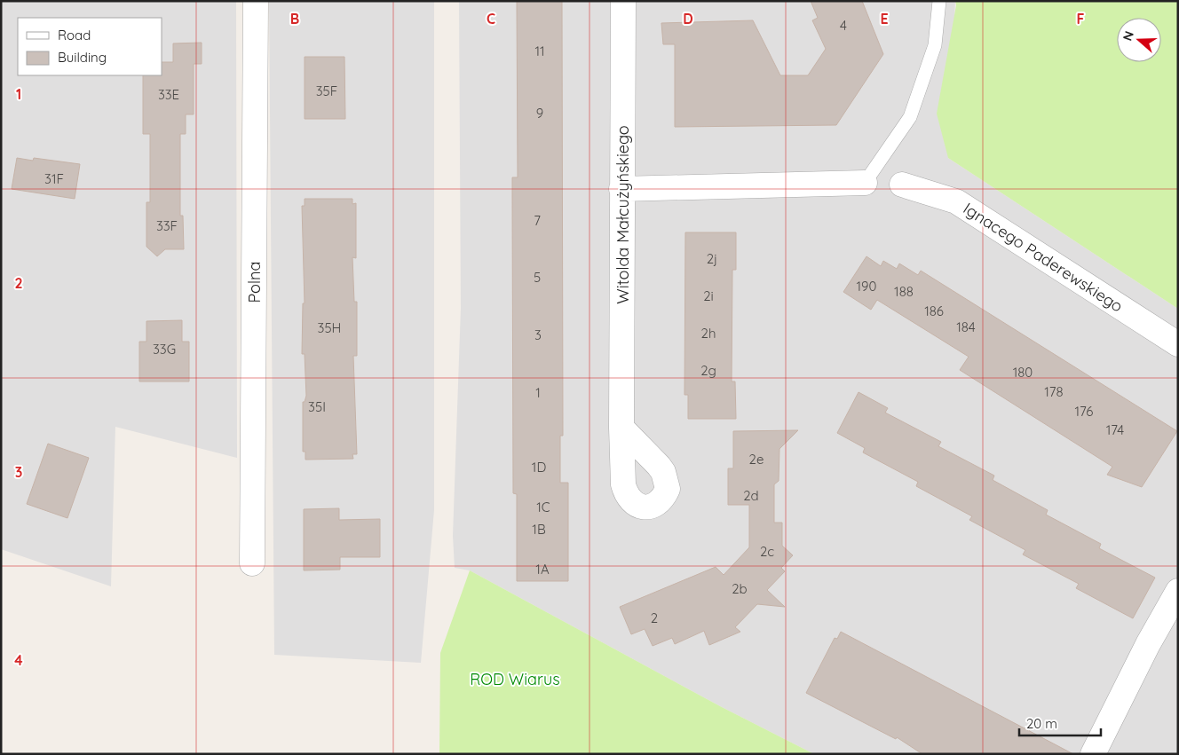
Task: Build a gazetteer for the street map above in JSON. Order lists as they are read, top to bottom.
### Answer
{
  "streets": {
    "street": ["Witolda Małcużyńskiego", "Ignacego Paderewskiego", "Polna"]
  },
  "parks": ["ROD Wiarus"],
  "house_numbers": [
    "4",
    "11",
    "35F",
    "33E",
    "9",
    "31F",
    "7",
    "33F",
    "2j",
    "5",
    "190",
    "188",
    "2i",
    "186",
    "184",
    "35H",
    "2h",
    "3",
    "33G",
    "2g",
    "180",
    "178",
    "1",
    "35I",
    "176",
    "174",
    "2e",
    "1D",
    "2d",
    "1C",
    "1B",
    "2c",
    "1A",
    "2b",
    "2"
  ],
  "legend": ["Road", "Building"],
  "scale_bar": "20 m",
  "north": "left",
  "grid": {
    "columns": [
      "B",
      "C",
      "D",
      "E",
      "F"
    ],
    "rows": [
      "1",
      "2",
      "3",
      "4"
    ]
  }
}
